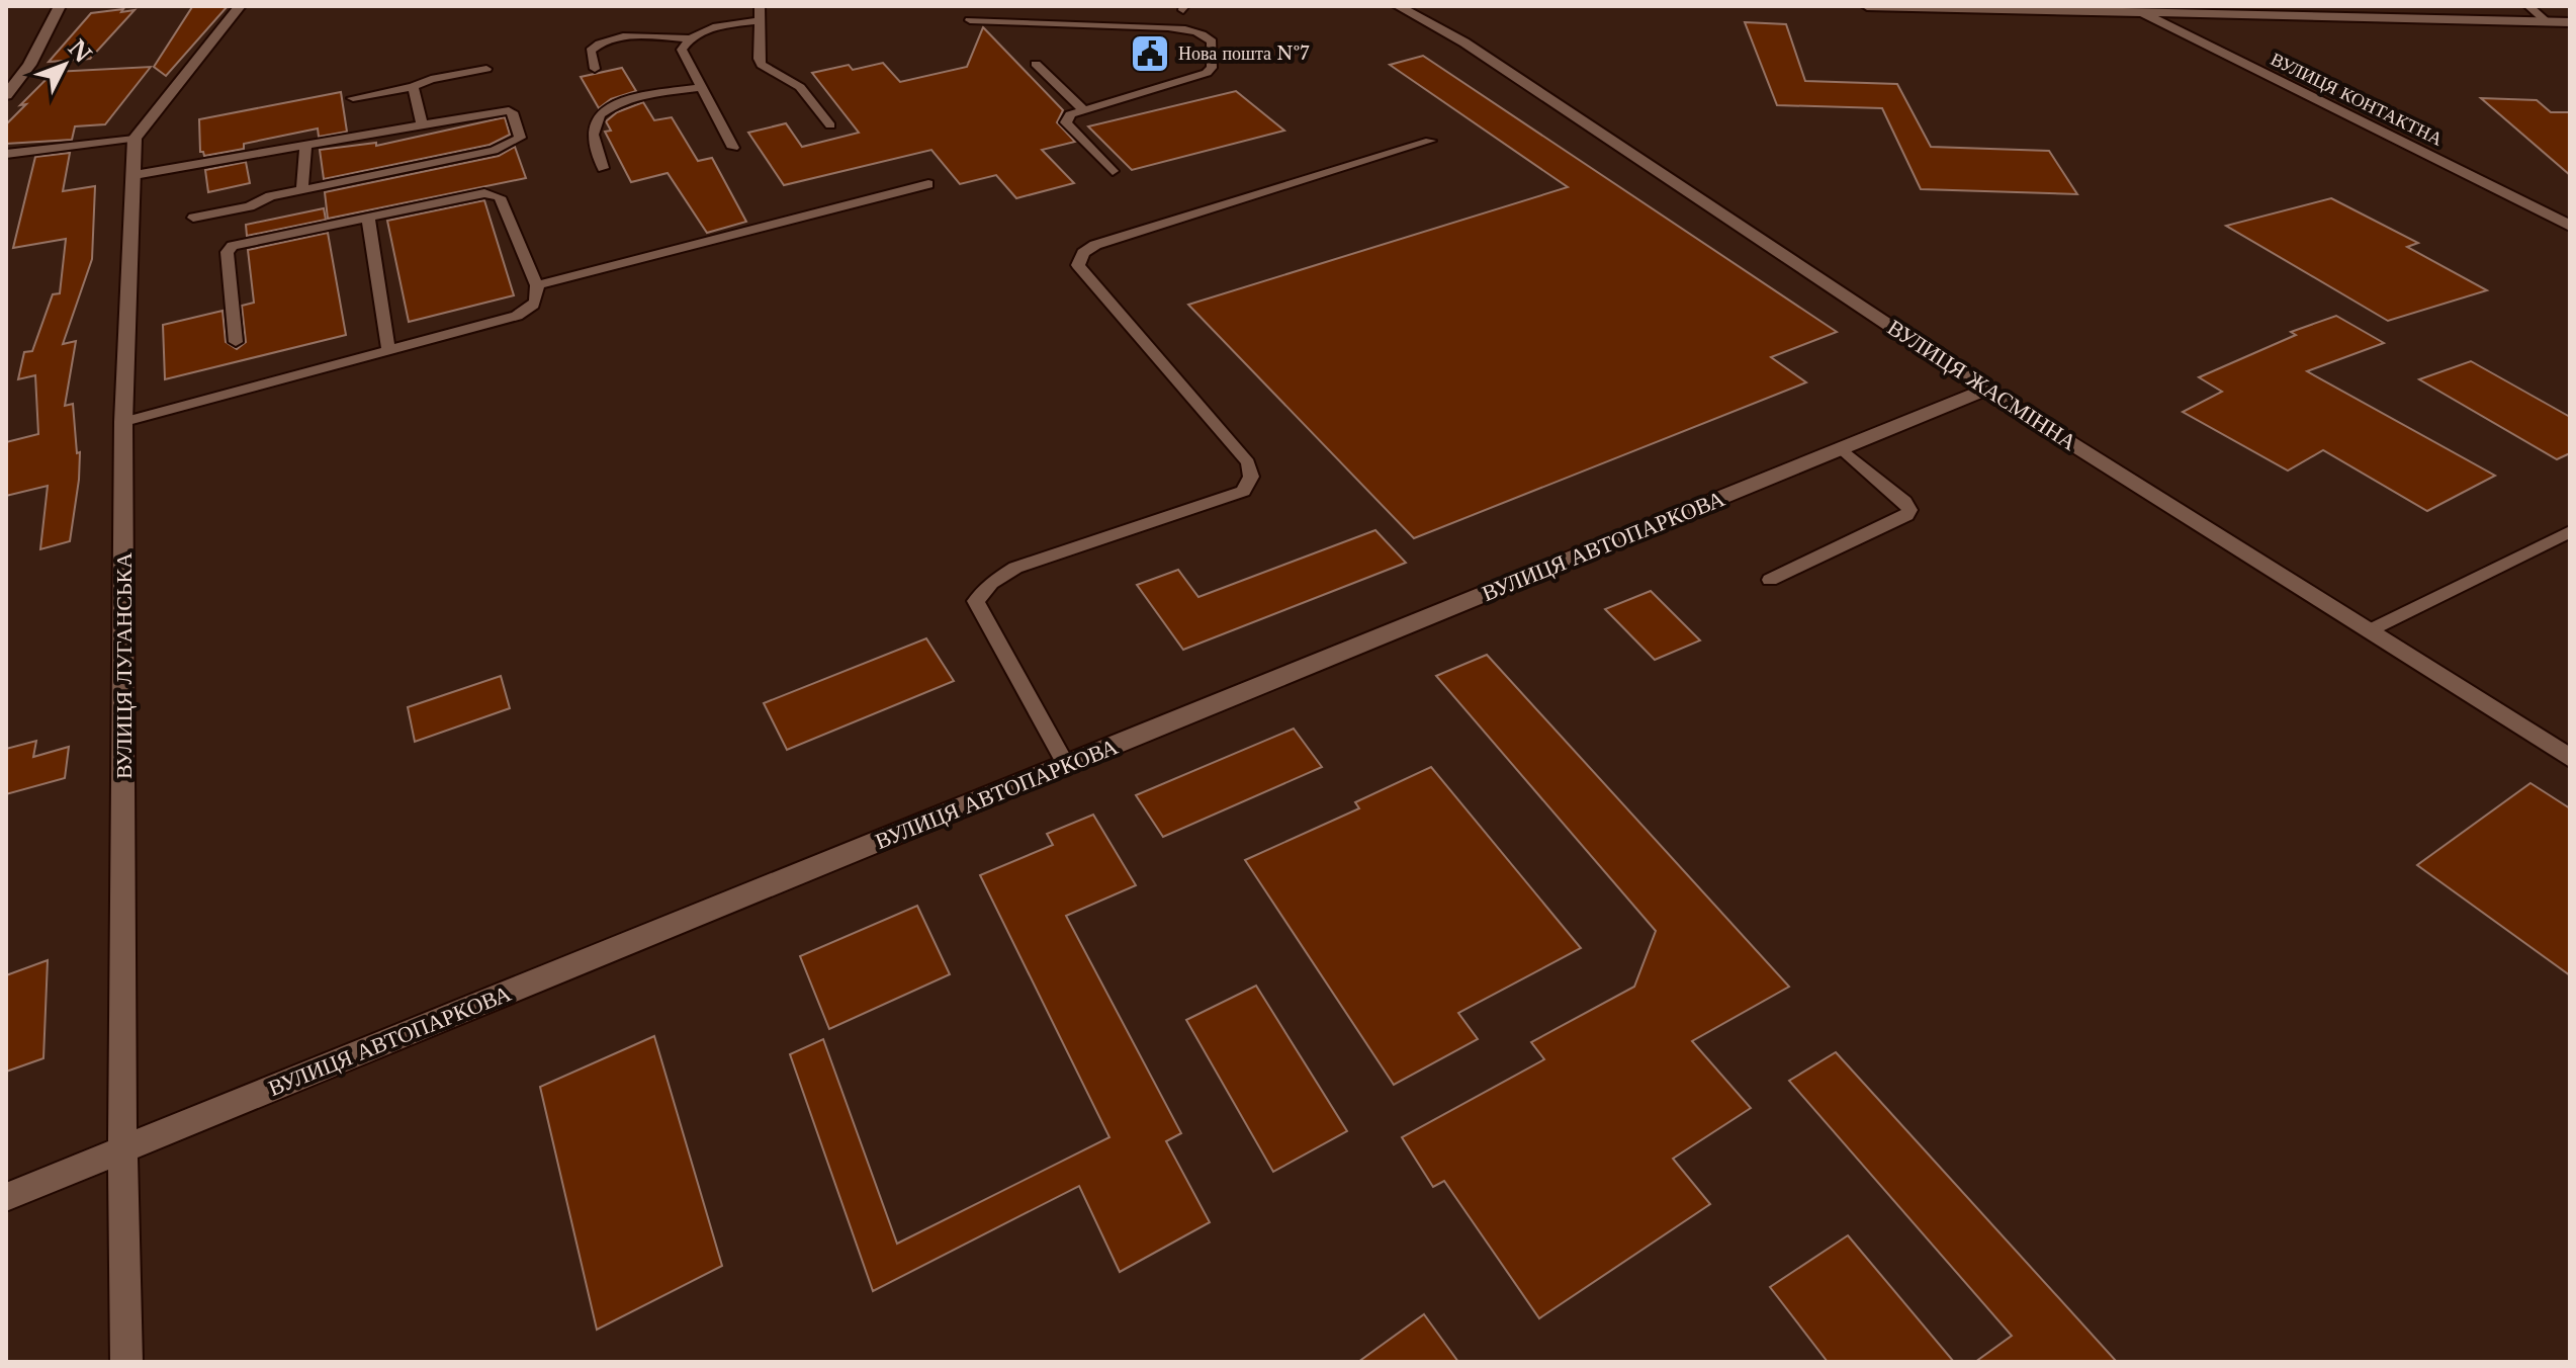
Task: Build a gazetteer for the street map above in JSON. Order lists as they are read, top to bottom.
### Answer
{
  "streets": {
    "street": [
      "ВУЛИЦЯ КОНТАКТНА",
      "ВУЛИЦЯ ЖАСМІННА",
      "ВУЛИЦЯ АВТОПАРКОВА",
      "ВУЛИЦЯ ЛУГАНСЬКА"
    ]
  },
  "crossings": [
    ["ВУЛИЦЯ ЖАСМІННА", "ВУЛИЦЯ АВТОПАРКОВА"],
    ["ВУЛИЦЯ АВТОПАРКОВА", "ВУЛИЦЯ ЛУГАНСЬКА"]
  ],
  "places": {
    "public building": ["Нова пошта №7"]
  },
  "north": "top right"
}
